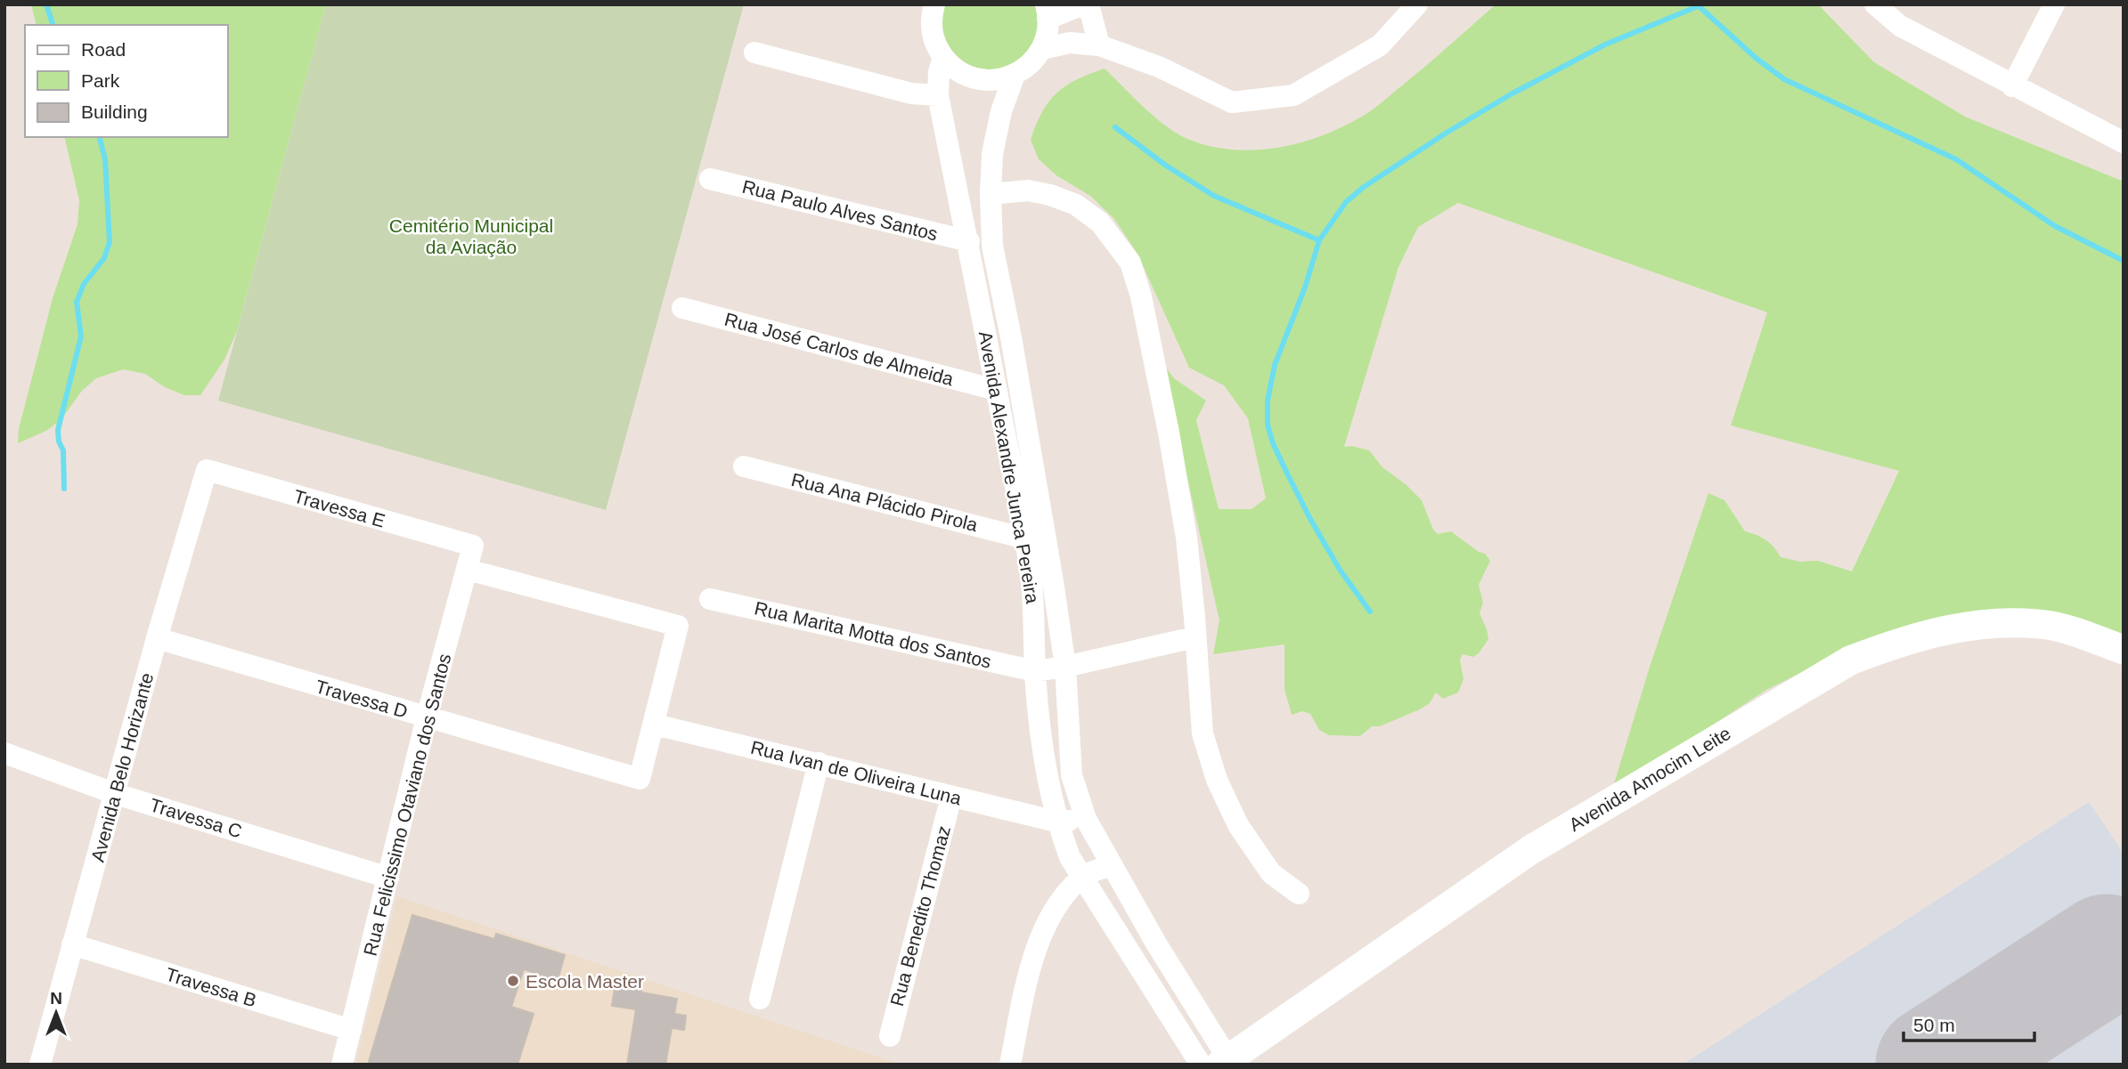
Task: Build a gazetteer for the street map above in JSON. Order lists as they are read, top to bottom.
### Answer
{
  "streets": {
    "street": [
      "Rua Paulo Alves Santos",
      "Rua José Carlos de Almeida",
      "Avenida Alexandre Junca Pereira",
      "Rua Ana Plácido Pirola",
      "Travessa E",
      "Rua Marita Motta dos Santos",
      "Travessa D",
      "Avenida Belo Horizante",
      "Rua Ivan de Oliveira Luna",
      "Avenida Amocim Leite",
      "Rua Felicissimo Otaviano dos Santos",
      "Travessa C",
      "Rua Benedito Thomaz",
      "Travessa B"
    ]
  },
  "crossings": [
    ["Rua Paulo Alves Santos", "Avenida Alexandre Junca Pereira"],
    ["Rua José Carlos de Almeida", "Avenida Alexandre Junca Pereira"],
    ["Avenida Alexandre Junca Pereira", "Rua Ana Plácido Pirola"],
    ["Avenida Alexandre Junca Pereira", "Rua Marita Motta dos Santos"],
    ["Avenida Alexandre Junca Pereira", "Rua Ivan de Oliveira Luna"],
    ["Avenida Alexandre Junca Pereira", "Avenida Amocim Leite"],
    ["Travessa E", "Avenida Belo Horizante"],
    ["Travessa E", "Rua Felicissimo Otaviano dos Santos"],
    ["Travessa D", "Avenida Belo Horizante"],
    ["Travessa D", "Rua Ivan de Oliveira Luna"],
    ["Travessa D", "Rua Felicissimo Otaviano dos Santos"],
    ["Avenida Belo Horizante", "Travessa C"],
    ["Avenida Belo Horizante", "Travessa B"],
    ["Rua Ivan de Oliveira Luna", "Rua Benedito Thomaz"],
    ["Rua Felicissimo Otaviano dos Santos", "Travessa C"],
    ["Rua Felicissimo Otaviano dos Santos", "Travessa B"]
  ],
  "parks": ["Cemitério Municipal da Aviação"],
  "places": ["Escola Master"],
  "legend": ["Road", "Park", "Building"],
  "scale_bar": "50 m",
  "north": "top"
}
